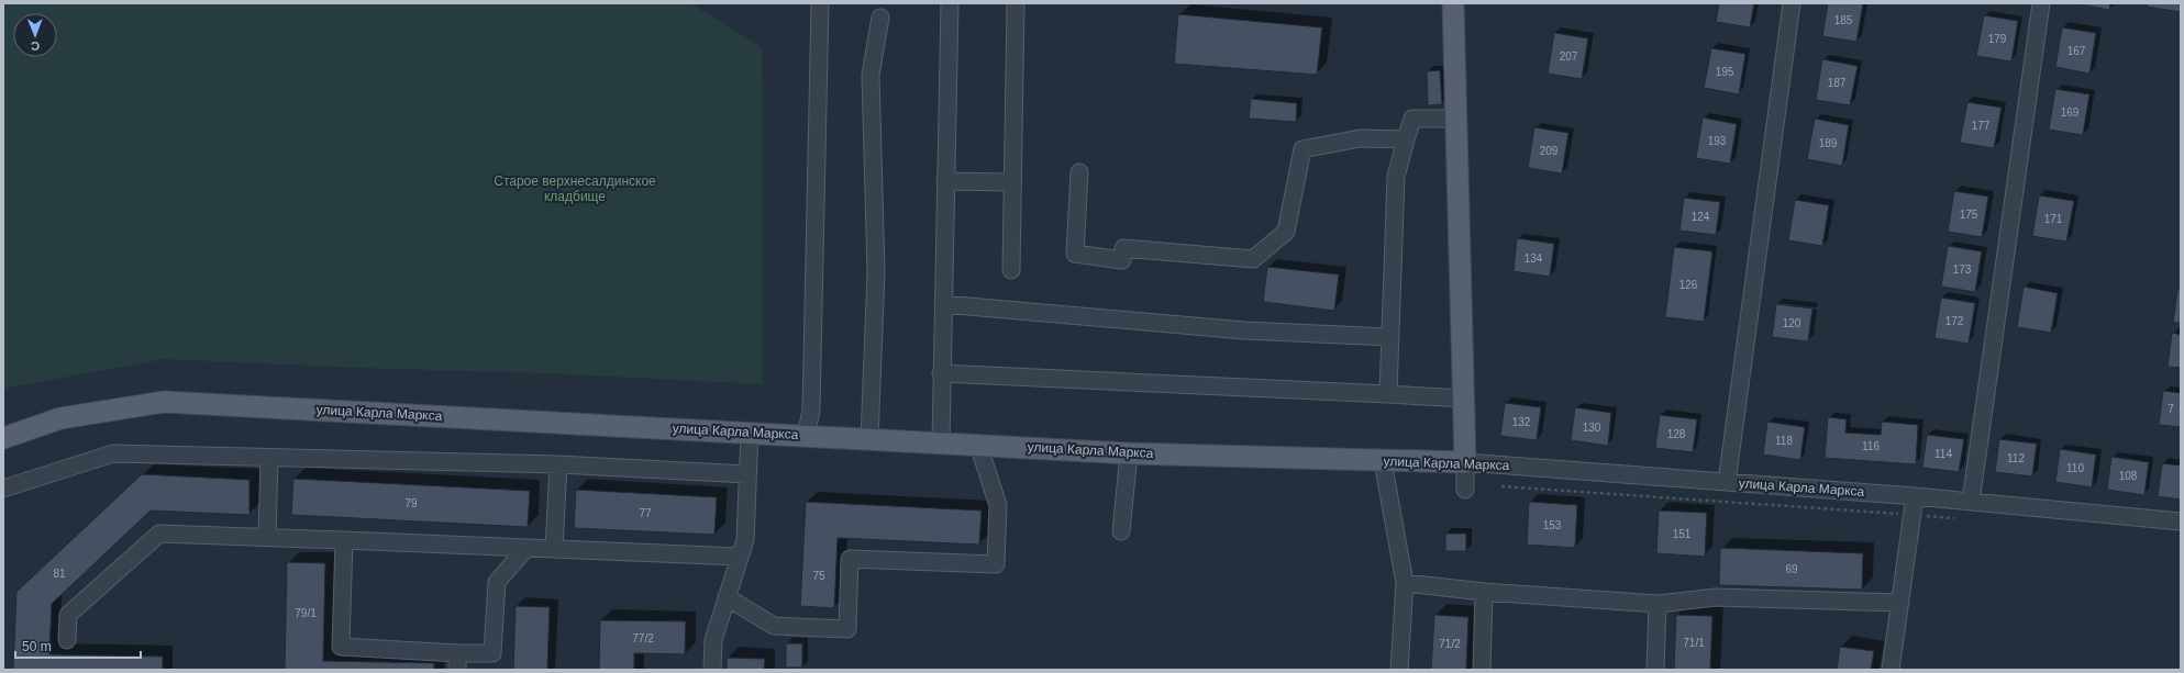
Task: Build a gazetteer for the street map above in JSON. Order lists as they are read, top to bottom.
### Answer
{
  "streets": {
    "main road": ["улица Карла Маркса"]
  },
  "parks": ["Старое верхнесалдинское кладбище"],
  "house_numbers": [
    "185",
    "179",
    "167",
    "207",
    "195",
    "187",
    "169",
    "177",
    "193",
    "189",
    "209",
    "175",
    "124",
    "171",
    "134",
    "173",
    "126",
    "172",
    "120",
    "7",
    "132",
    "130",
    "128",
    "118",
    "116",
    "114",
    "112",
    "110",
    "108",
    "79",
    "77",
    "153",
    "151",
    "69",
    "81",
    "75",
    "79/1",
    "77/2",
    "71/1",
    "71/2"
  ],
  "scale_bar": "50 m",
  "north": "bottom"
}
